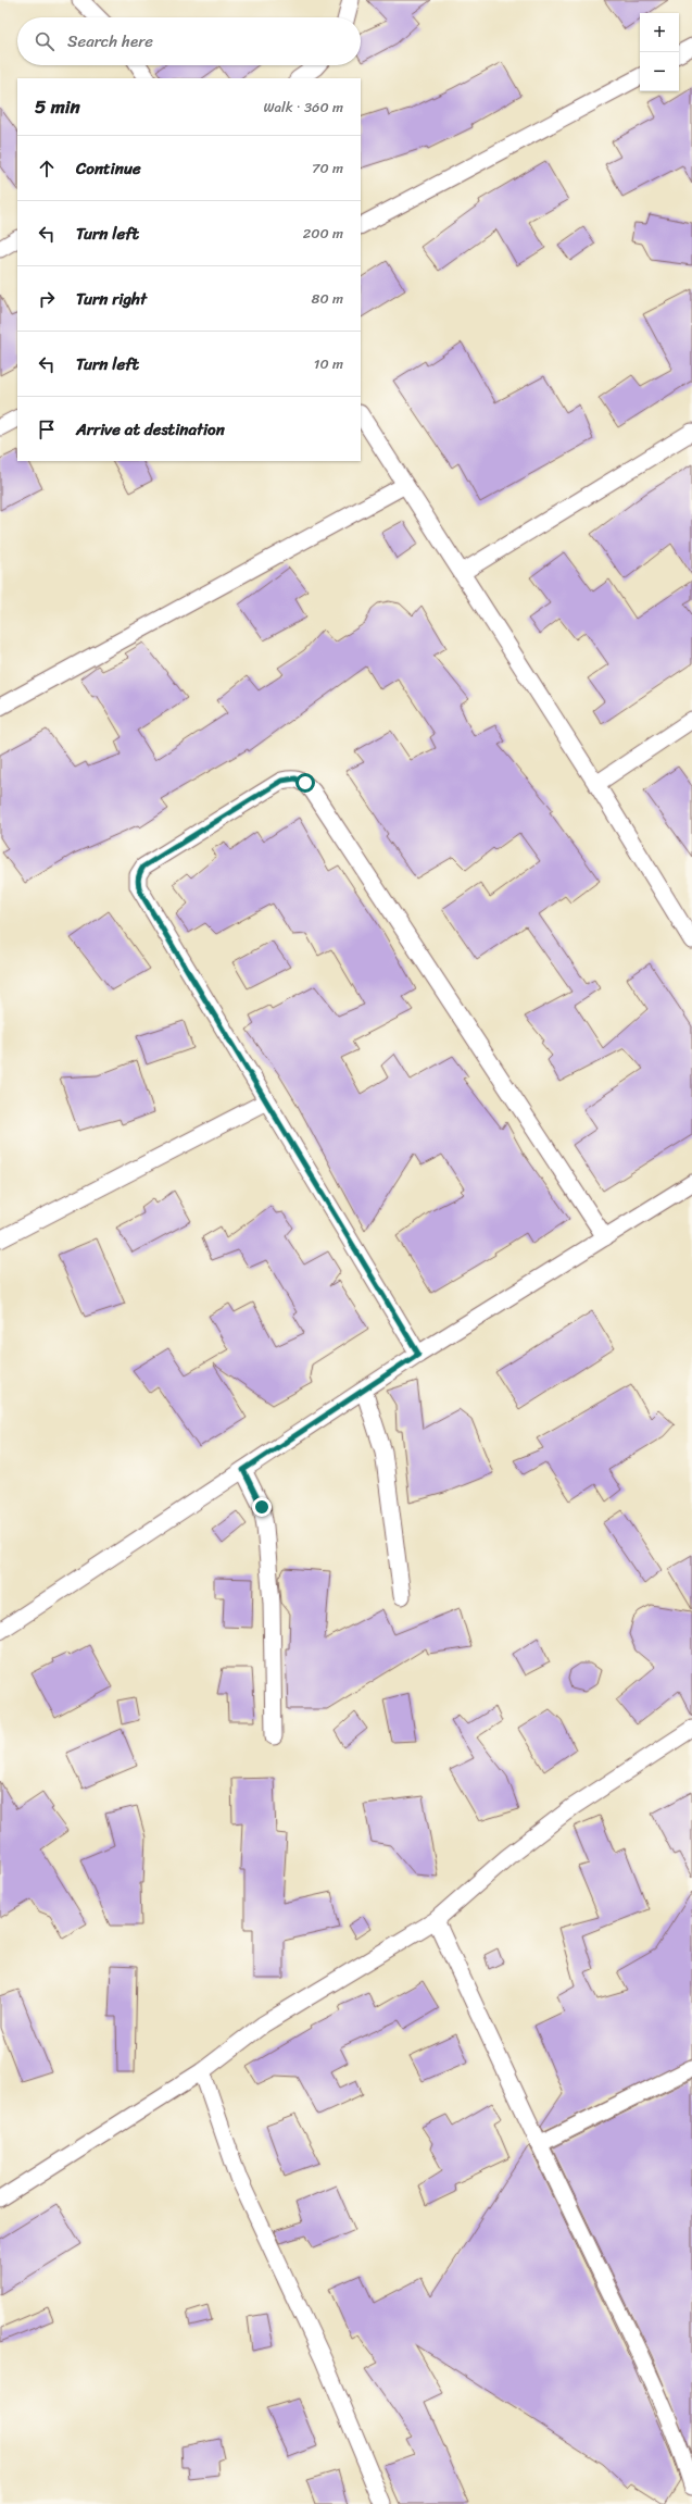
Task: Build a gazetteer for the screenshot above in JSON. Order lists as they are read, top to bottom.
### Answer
{
  "page": {
    "map_buttons": ["+", "−"],
    "search": "Search here",
    "heading": ["5 min", "Walk · 360 m"],
    "list": [
      ["Continue", "70 m"],
      ["Turn left", "200 m"],
      ["Turn right", "80 m"],
      ["Turn left", "10 m"],
      "Arrive at destination"
    ]
  }
}
